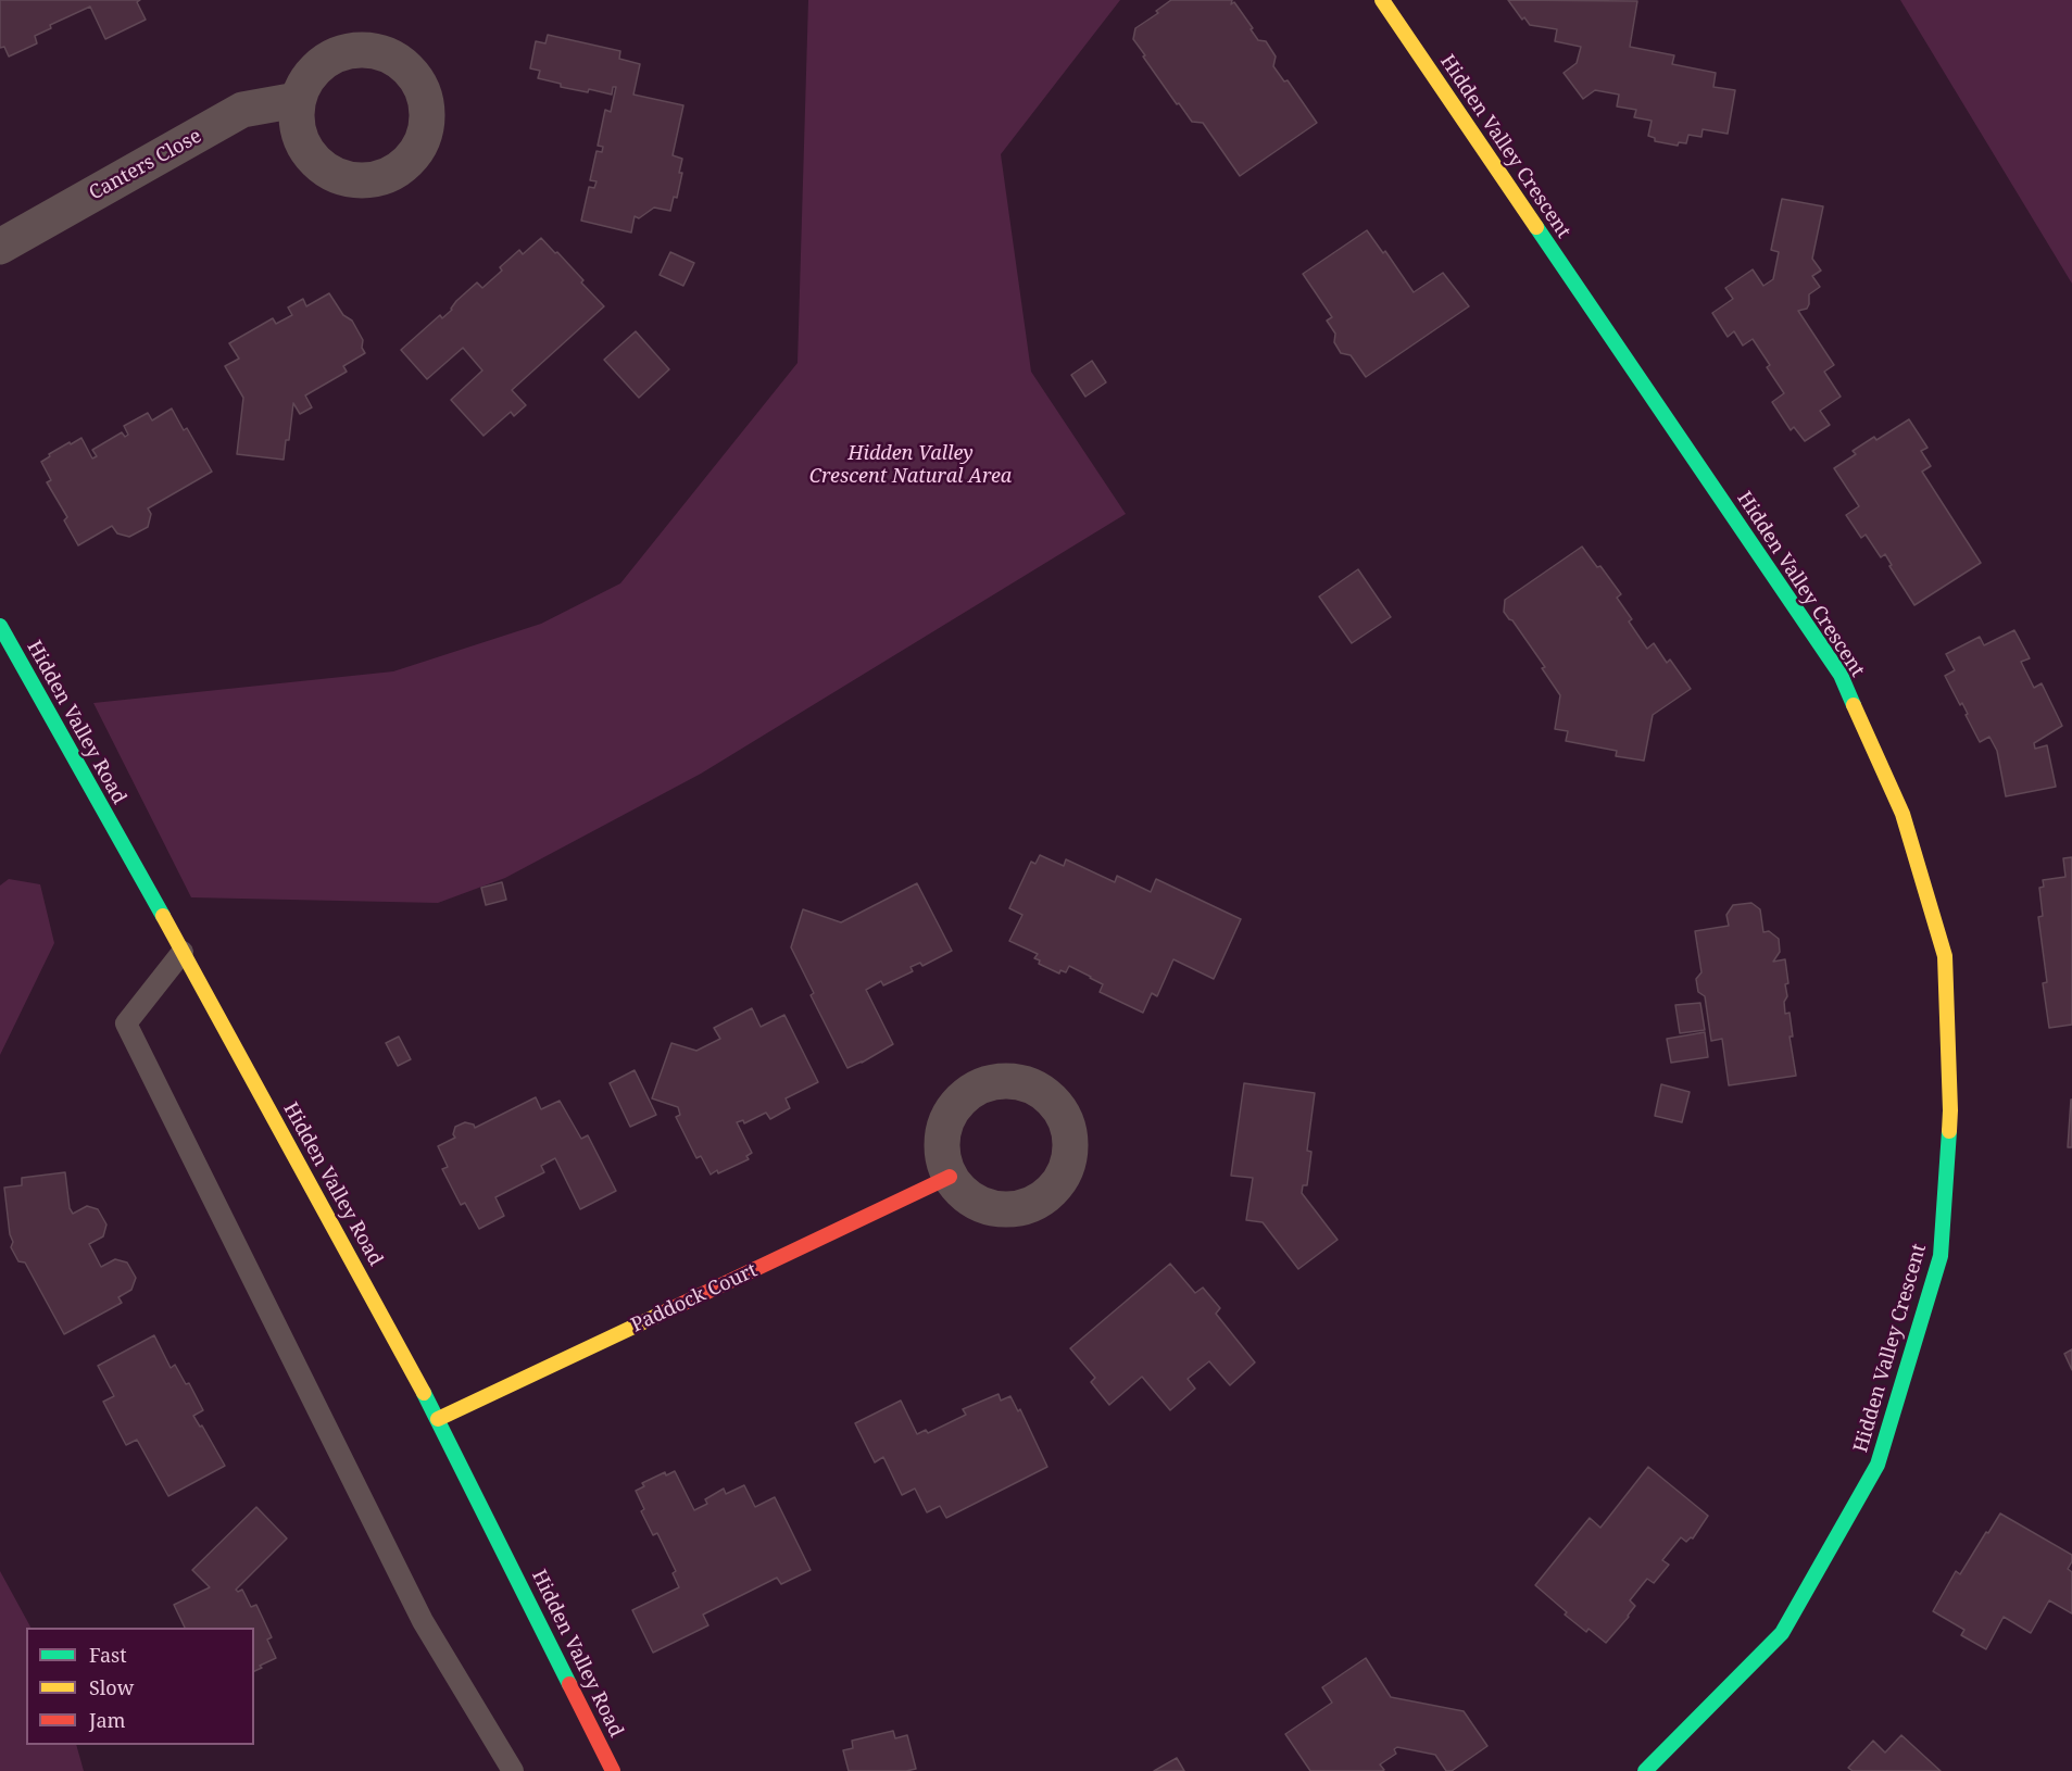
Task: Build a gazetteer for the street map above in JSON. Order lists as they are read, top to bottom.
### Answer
{
  "streets": {
    "street": [
      "Hidden Valley Crescent",
      "Canters Close",
      "Hidden Valley Road",
      "Paddock Court"
    ]
  },
  "crossings": [
    ["Hidden Valley Road", "Paddock Court"]
  ],
  "parks": ["Hidden Valley Crescent Natural Area"],
  "legend": ["Fast", "Slow", "Jam"]
}
